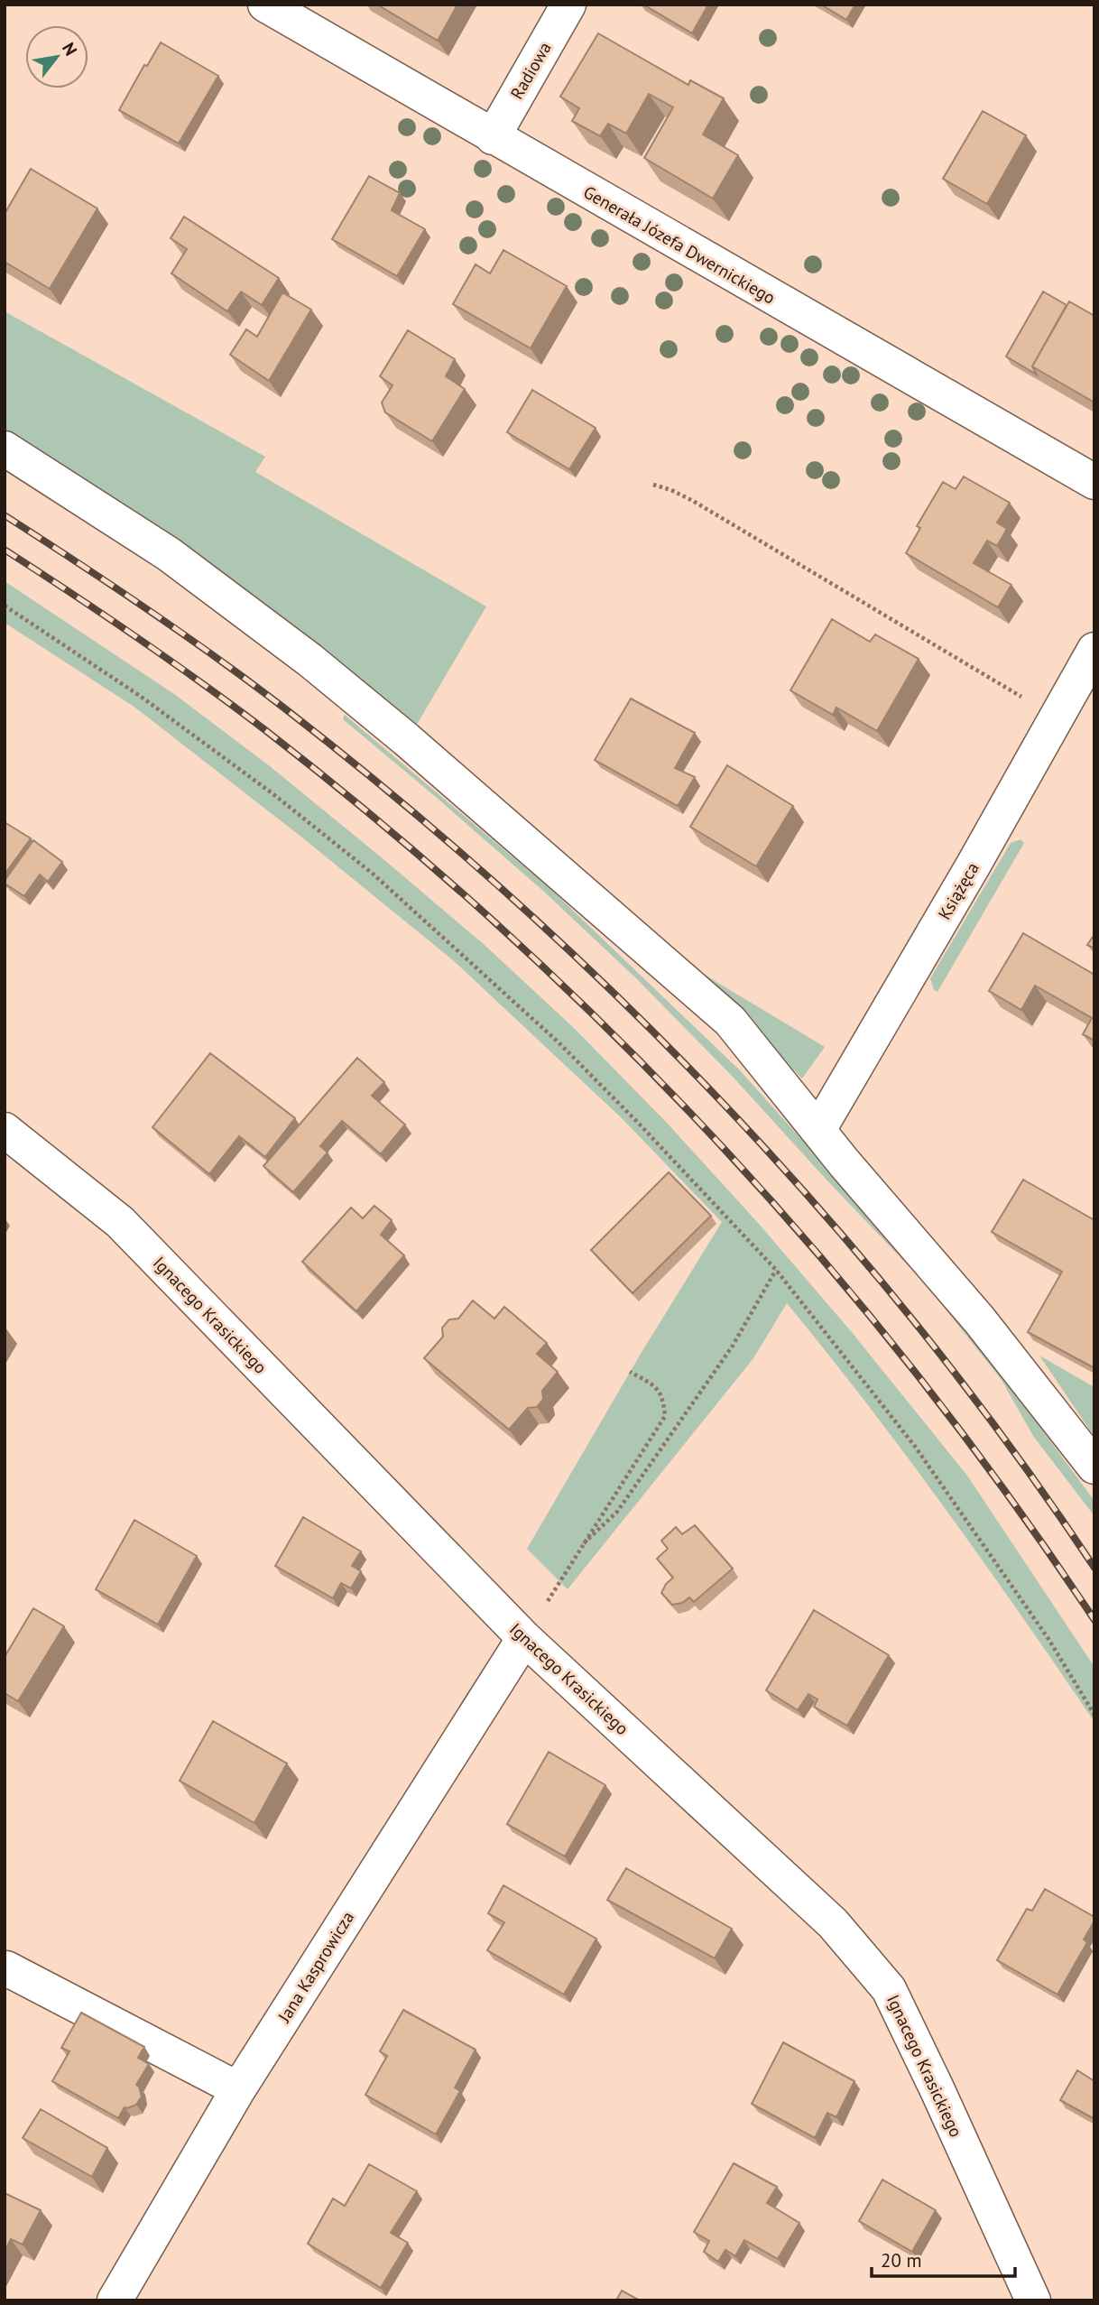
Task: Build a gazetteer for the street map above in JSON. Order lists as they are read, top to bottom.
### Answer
{
  "streets": {
    "street": [
      "Radiowa",
      "Generała Józefa Dwernickiego",
      "Książęca",
      "Ignacego Krasickiego",
      "Jana Kasprowicza"
    ]
  },
  "crossings": [
    ["Radiowa", "Generała Józefa Dwernickiego"],
    ["Ignacego Krasickiego", "Jana Kasprowicza"]
  ],
  "scale_bar": "20 m",
  "north": "top right"
}
